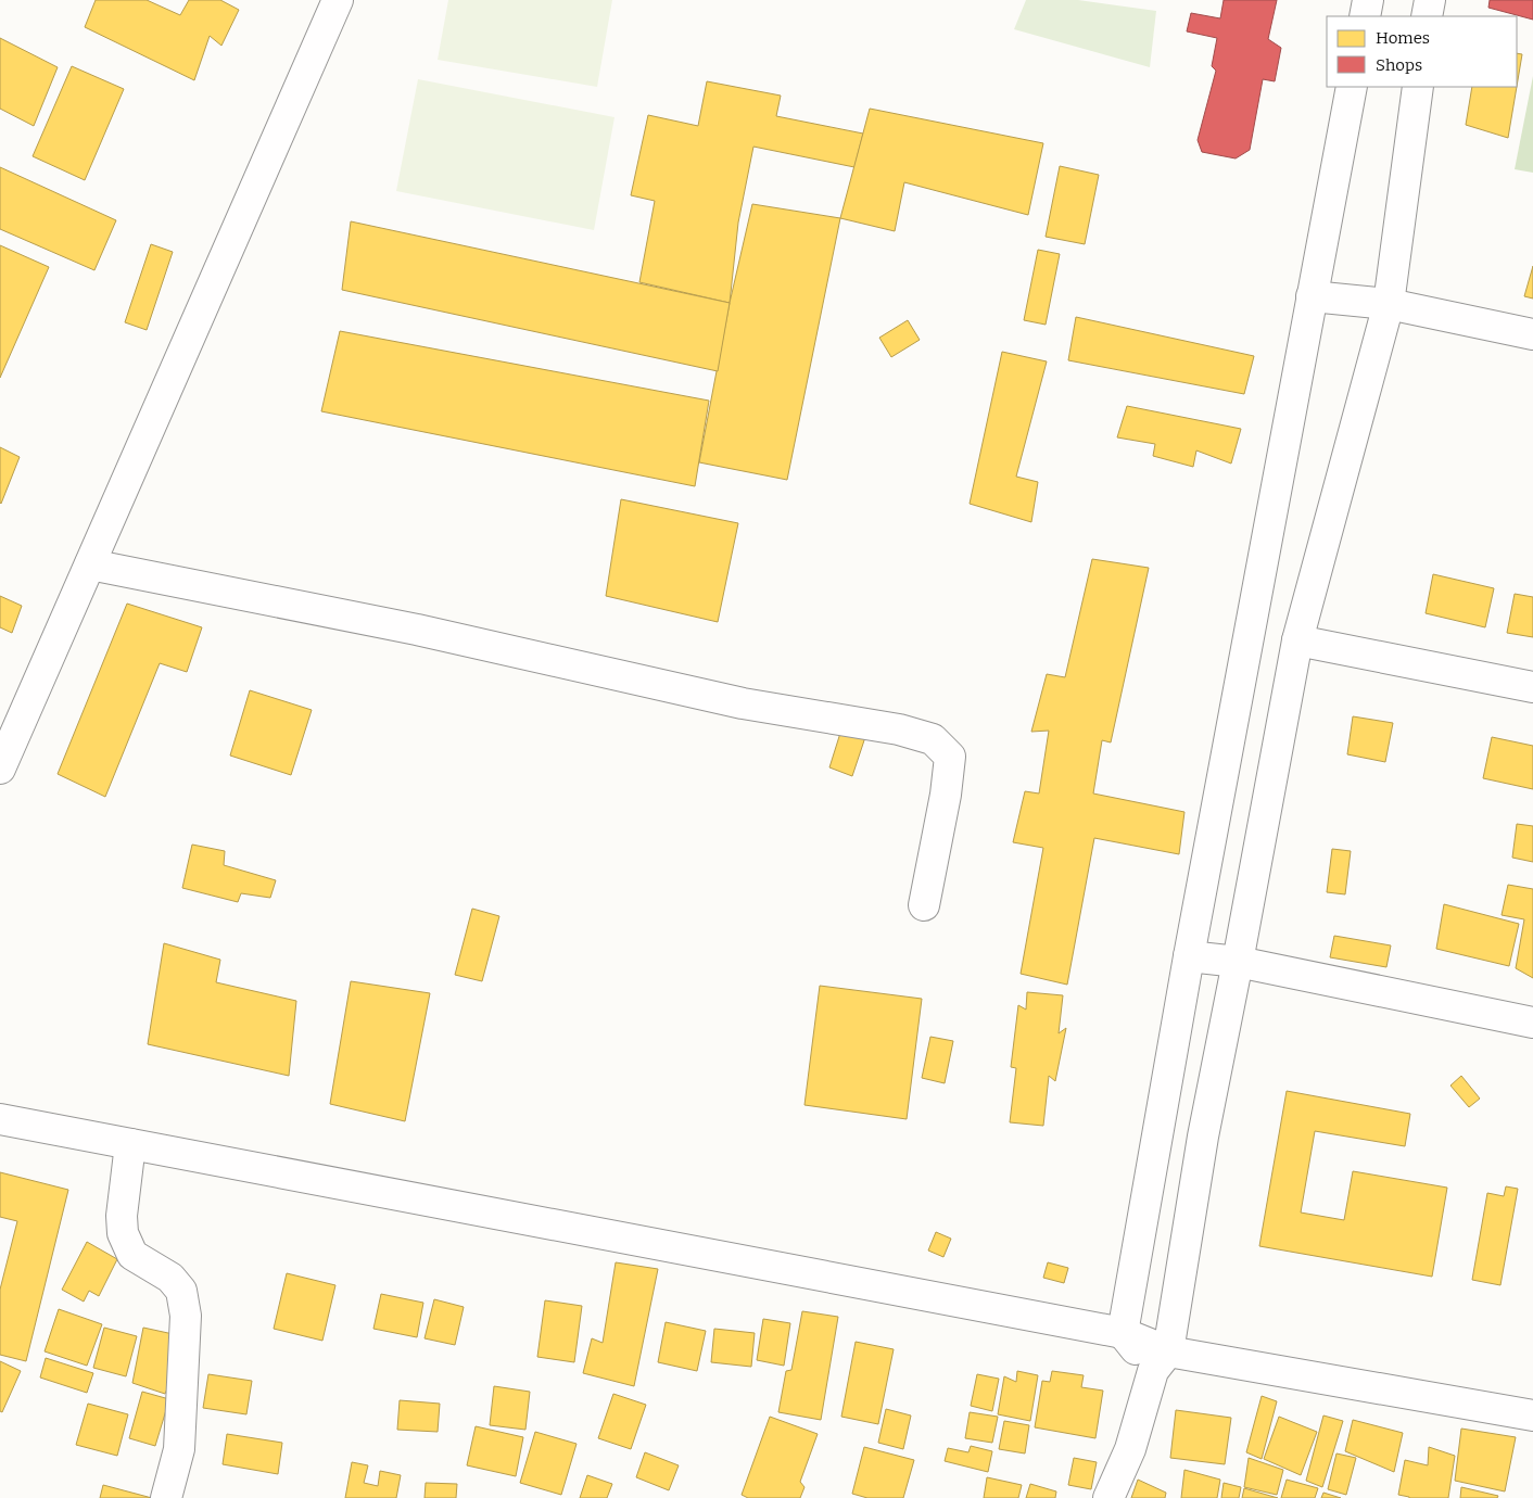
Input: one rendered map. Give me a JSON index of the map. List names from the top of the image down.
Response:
{
  "legend": ["Homes", "Shops"]
}
